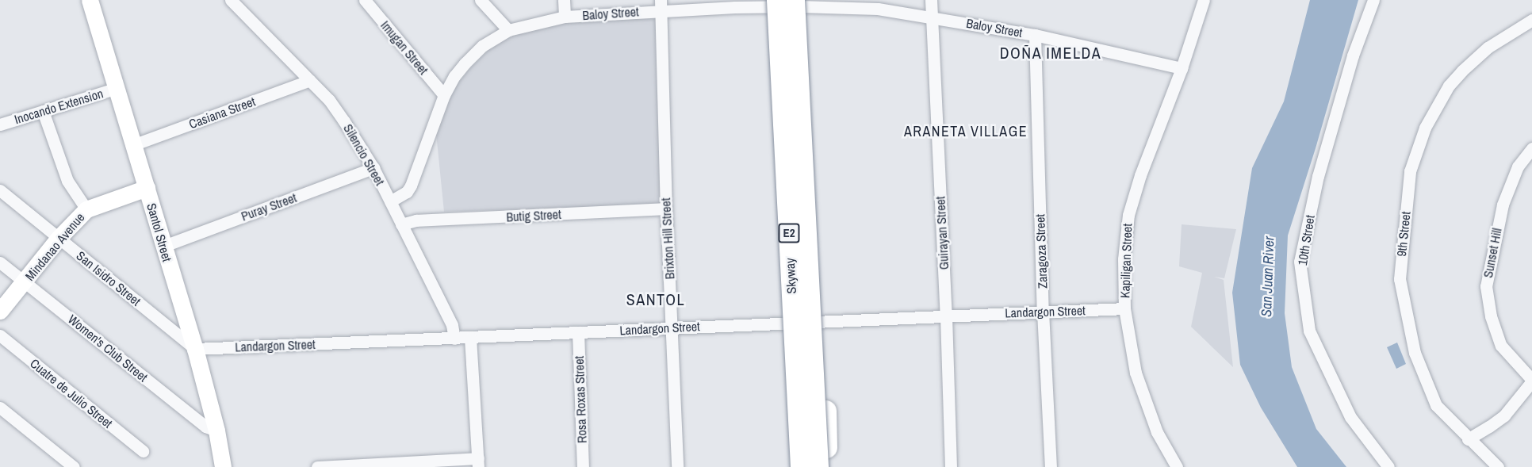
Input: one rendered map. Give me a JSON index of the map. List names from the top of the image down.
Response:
{
  "streets": {
    "highway": ["E2", "Skyway"],
    "street": [
      "Baloy Street",
      "Imugan Street",
      "Inocando Extension",
      "Casiana Street",
      "Silencio Street",
      "Puray Street",
      "Butig Street",
      "Santol Street",
      "Guirayan Street",
      "9th Street",
      "Brixton Hill Street",
      "10th Street",
      "Mindanao Avenue",
      "Zaragoza Street",
      "Sunset Hill",
      "Kapiligan Street",
      "San Isidro Street",
      "Landargon Street",
      "Women's Club Street",
      "Cuatre de Julio Street",
      "Rosa Roxas Street"
    ]
  },
  "crossings": [
    ["Baloy Street", "Imugan Street"],
    ["Baloy Street", "Silencio Street"],
    ["Baloy Street", "Guirayan Street"],
    ["Baloy Street", "Brixton Hill Street"],
    ["Baloy Street", "Zaragoza Street"],
    ["Baloy Street", "Kapiligan Street"],
    ["Inocando Extension", "Santol Street"],
    ["Casiana Street", "Silencio Street"],
    ["Casiana Street", "Santol Street"],
    ["Silencio Street", "Puray Street"],
    ["Silencio Street", "Butig Street"],
    ["Silencio Street", "Landargon Street"],
    ["Puray Street", "Santol Street"],
    ["Butig Street", "Brixton Hill Street"],
    ["Santol Street", "Mindanao Avenue"],
    ["Santol Street", "San Isidro Street"],
    ["Santol Street", "Landargon Street"],
    ["Santol Street", "Women's Club Street"],
    ["Guirayan Street", "Landargon Street"],
    ["Brixton Hill Street", "Landargon Street"],
    ["Mindanao Avenue", "San Isidro Street"],
    ["Mindanao Avenue", "Women's Club Street"],
    ["Zaragoza Street", "Landargon Street"],
    ["Kapiligan Street", "Landargon Street"],
    ["San Isidro Street", "Landargon Street"],
    ["Landargon Street", "Rosa Roxas Street"]
  ],
  "districts": ["DOÑA IMELDA", "ARANETA VILLAGE", "SANTOL"],
  "water": ["San Juan River"]
}
